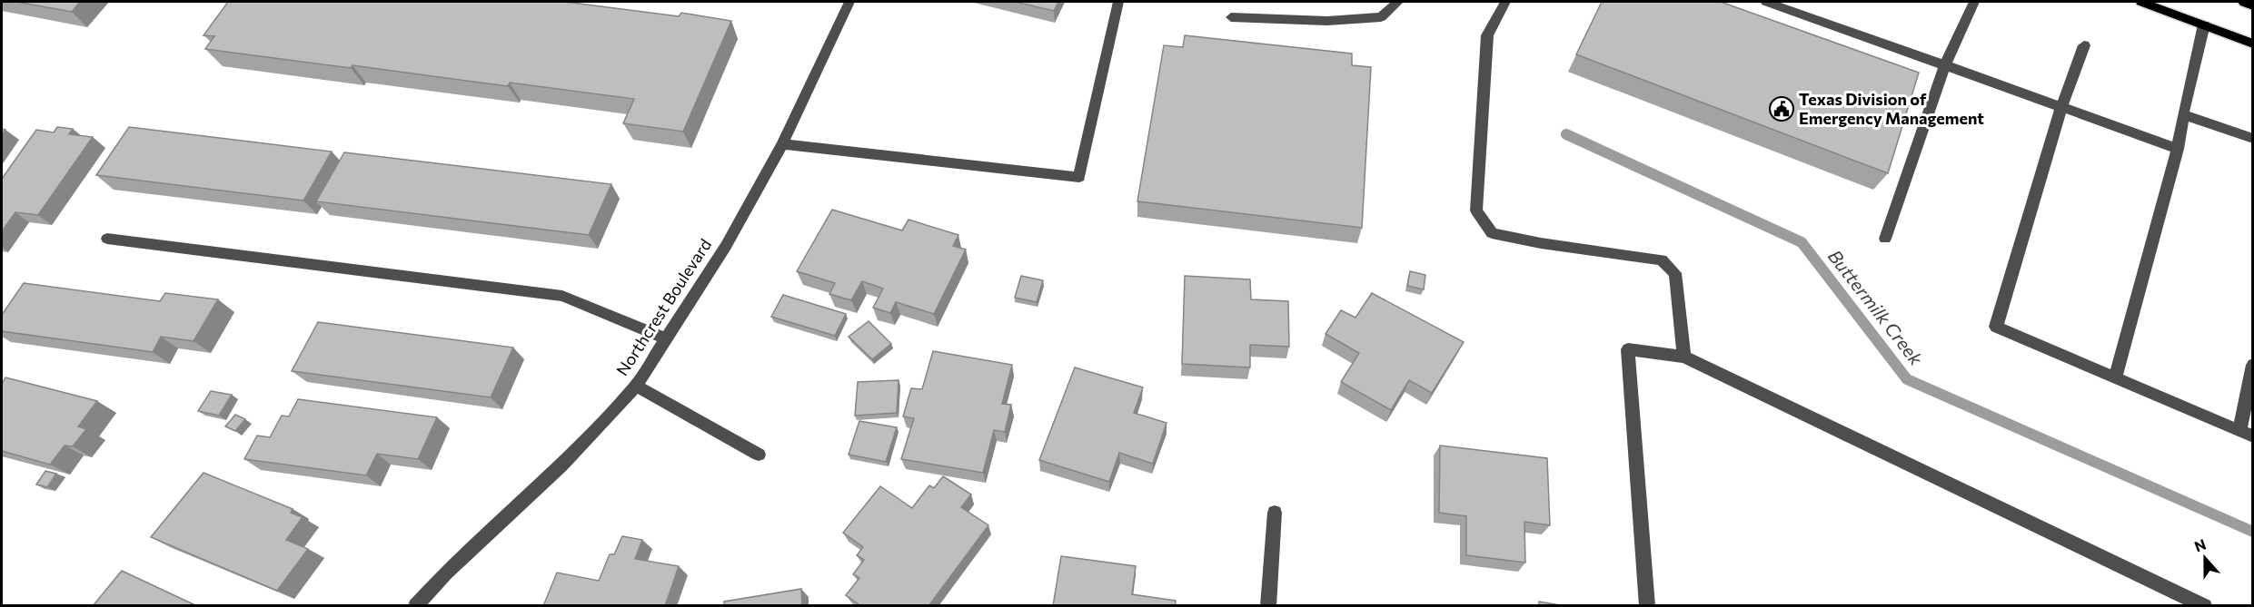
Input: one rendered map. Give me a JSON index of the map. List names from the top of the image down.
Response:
{
  "streets": {
    "street": ["Northcrest Boulevard"]
  },
  "water": ["Buttermilk Creek"],
  "places": {
    "public building": ["Texas Division of Emergency Management"]
  },
  "north": "top"
}
